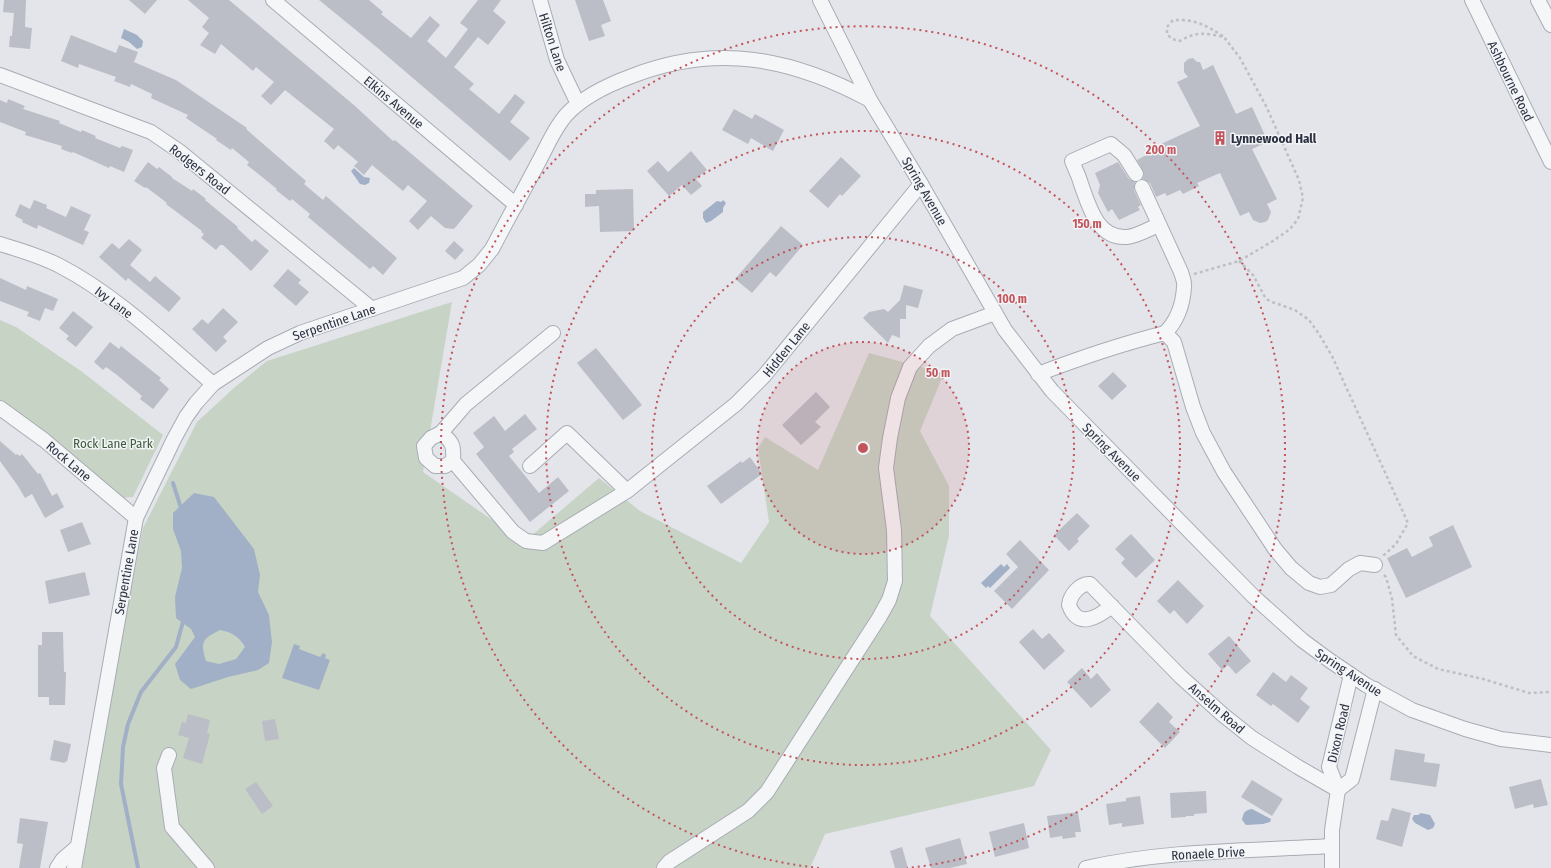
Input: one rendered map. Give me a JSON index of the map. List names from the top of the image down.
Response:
{
  "streets": {
    "street": [
      "Hilton Lane",
      "Ashbourne Road",
      "Elkins Avenue",
      "Rodgers Road",
      "Spring Avenue",
      "Ivy Lane",
      "Serpentine Lane",
      "Hidden Lane",
      "Rock Lane",
      "Anselm Road",
      "Dixon Road",
      "Ronaele Drive"
    ]
  },
  "crossings": [
    ["Hilton Lane", "Serpentine Lane"],
    ["Elkins Avenue", "Serpentine Lane"],
    ["Rodgers Road", "Serpentine Lane"],
    ["Spring Avenue", "Serpentine Lane"],
    ["Spring Avenue", "Hidden Lane"],
    ["Spring Avenue", "Dixon Road"],
    ["Ivy Lane", "Serpentine Lane"],
    ["Serpentine Lane", "Rock Lane"],
    ["Anselm Road", "Dixon Road"],
    ["Dixon Road", "Ronaele Drive"]
  ],
  "parks": ["Rock Lane Park"],
  "places": {
    "building": ["Lynnewood Hall"]
  },
  "rings": [
    "200 m",
    "150 m",
    "100 m",
    "50 m"
  ]
}
